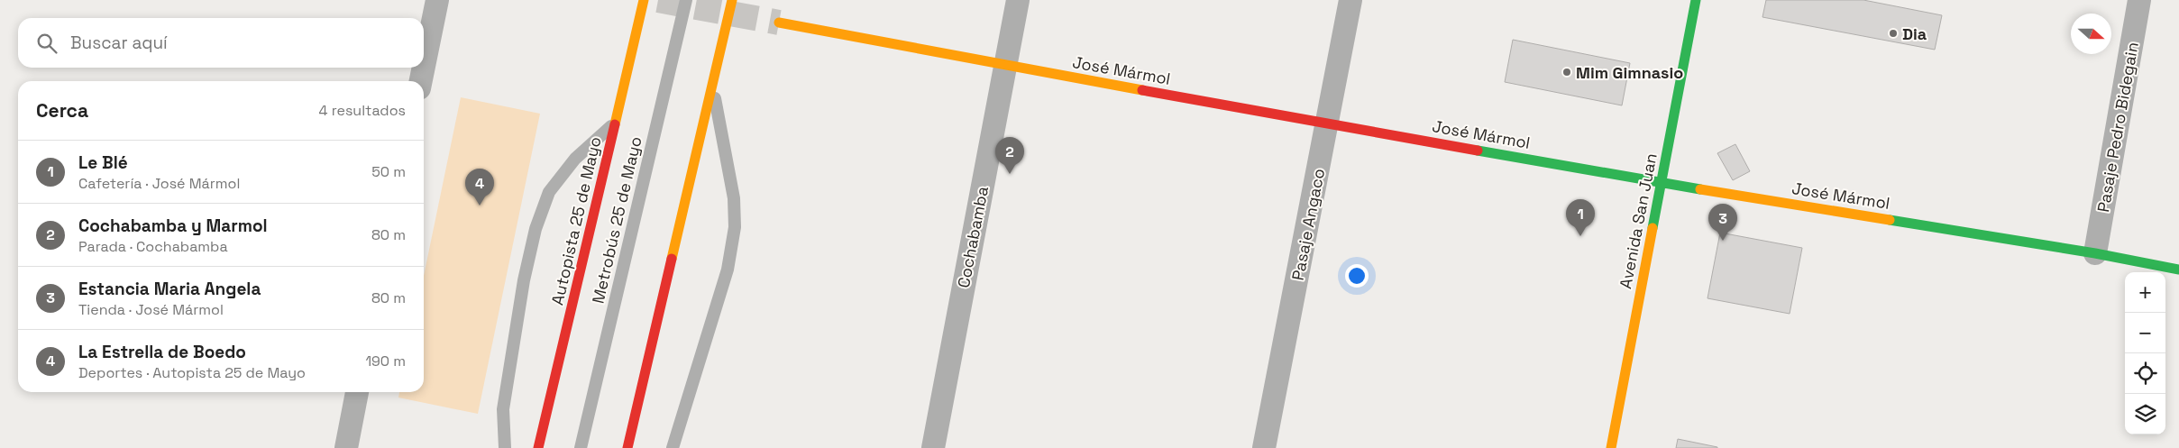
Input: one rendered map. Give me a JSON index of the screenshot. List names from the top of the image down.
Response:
{
  "streets": {
    "main road": ["José Mármol", "Autopista 25 de Mayo", "Avenida San Juan"],
    "street": ["Pasaje Pedro Bidegain", "Pasaje Angaco", "Cochabamba"],
    "lane": ["Metrobús 25 de Mayo"]
  },
  "crossings": [
    ["José Mármol", "Pasaje Pedro Bidegain"],
    ["José Mármol", "Avenida San Juan"],
    ["José Mármol", "Pasaje Angaco"],
    ["José Mármol", "Cochabamba"]
  ],
  "places": ["Dia", "Mim Gimnasio"],
  "north": "right",
  "page": {
    "search": "Buscar aquí",
    "heading": ["Cerca", "4 resultados"],
    "pins": [
      "2",
      "4",
      "1",
      "3"
    ],
    "list": [
      {
        "mark": "1",
        "name": "Le Blé",
        "note": "Cafetería · José Mármol",
        "value": "50 m"
      },
      {
        "mark": "2",
        "name": "Cochabamba y Marmol",
        "note": "Parada · Cochabamba",
        "value": "80 m"
      },
      {
        "mark": "3",
        "name": "Estancia Maria Angela",
        "note": "Tienda · José Mármol",
        "value": "80 m"
      },
      {
        "mark": "4",
        "name": "La Estrella de Boedo",
        "note": "Deportes · Autopista 25 de Mayo",
        "value": "190 m"
      }
    ],
    "map_buttons": ["+", "−"]
  }
}
